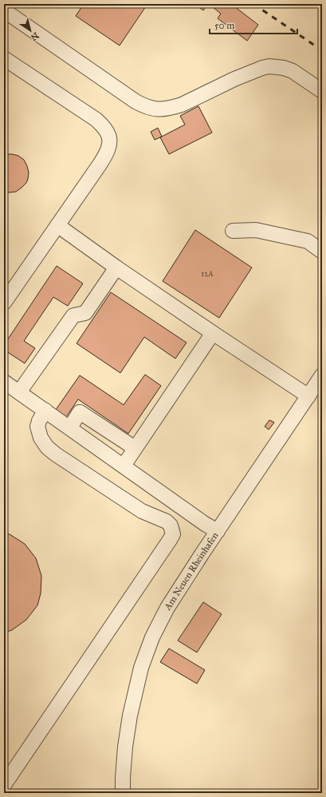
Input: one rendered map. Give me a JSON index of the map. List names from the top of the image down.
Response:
{
  "streets": {
    "street": ["Am Neuen Rheinhafen"]
  },
  "house_numbers": ["12A"],
  "scale_bar": "50 m",
  "north": "bottom right"
}
